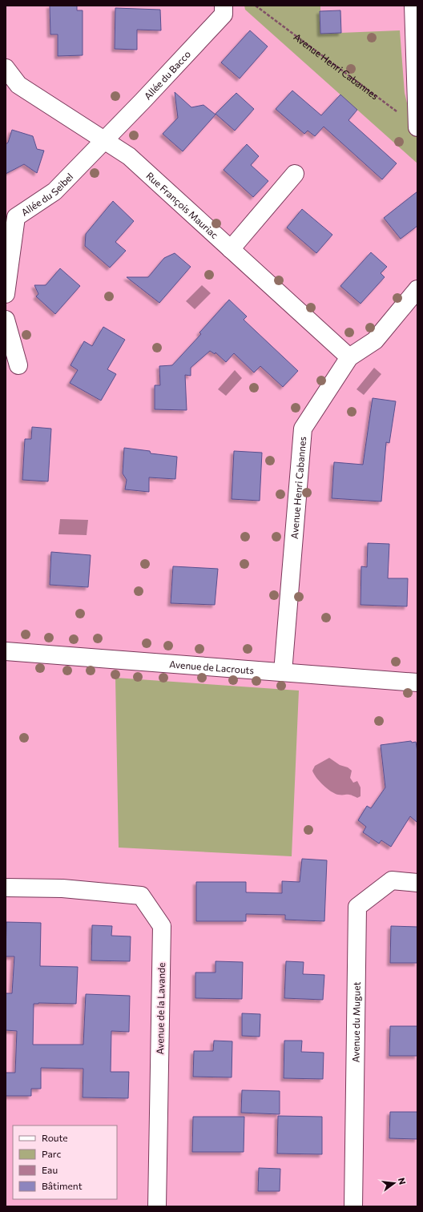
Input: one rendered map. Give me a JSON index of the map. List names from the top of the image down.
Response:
{
  "streets": {
    "street": [
      "Avenue Henri Cabannes",
      "Allée du Bacco",
      "Allée du Seibel",
      "Rue François Mauriac",
      "Avenue de Lacrouts",
      "Avenue de la Lavande",
      "Avenue du Muguet"
    ]
  },
  "crossings": [
    ["Avenue Henri Cabannes", "Rue François Mauriac"],
    ["Avenue Henri Cabannes", "Avenue de Lacrouts"],
    ["Allée du Bacco", "Allée du Seibel"],
    ["Allée du Bacco", "Rue François Mauriac"],
    ["Allée du Seibel", "Rue François Mauriac"]
  ],
  "legend": [
    "Route",
    "Parc",
    "Eau",
    "Bâtiment"
  ],
  "north": "right"
}
